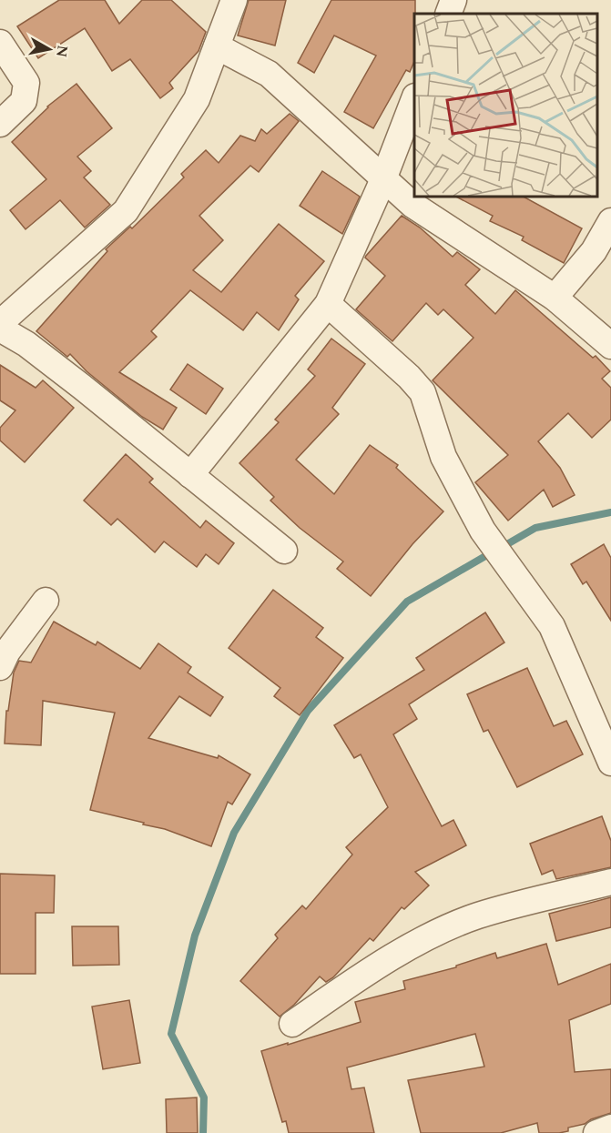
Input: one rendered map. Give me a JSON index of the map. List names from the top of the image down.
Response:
{
  "north": "right"
}
